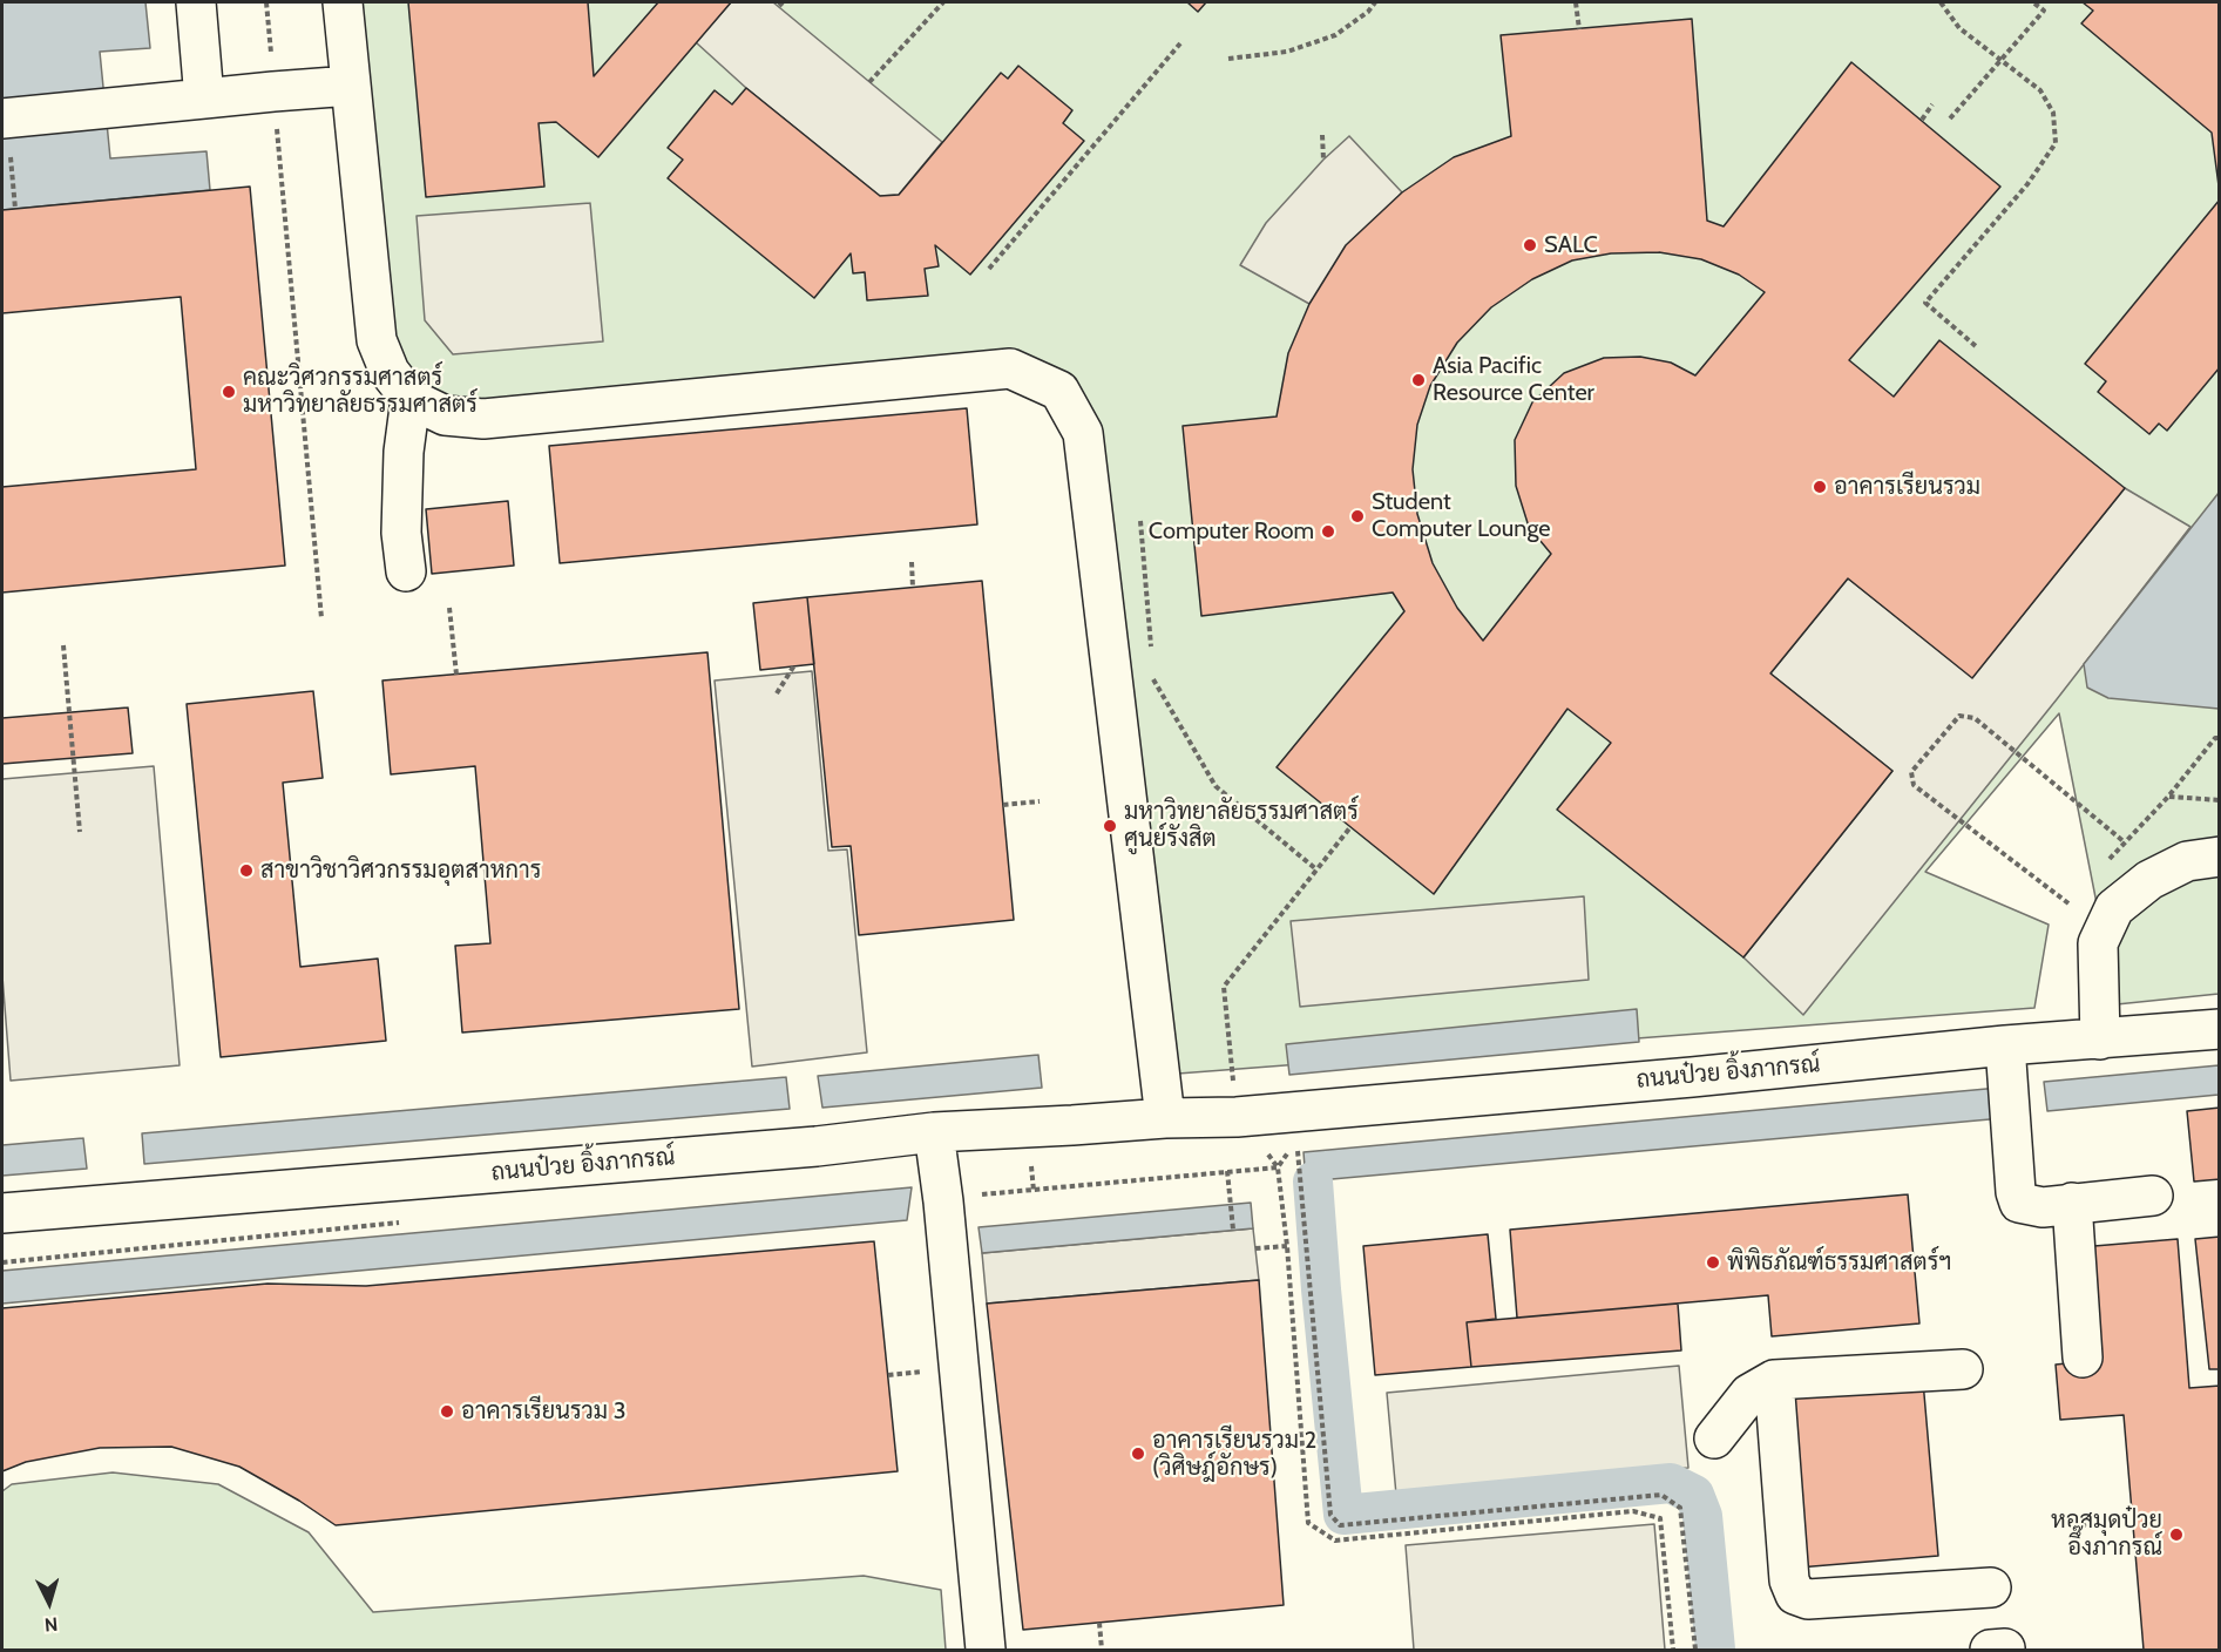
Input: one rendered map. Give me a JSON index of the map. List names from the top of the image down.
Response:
{
  "streets": {
    "street": ["ถนนป๋วย อิ้งภากรณ์"]
  },
  "places": [
    "SALC",
    "Asia Pacific Resource Center",
    "คณะวิศวกรรมศาสตร์ มหาวิทยาลัยธรรมศาสตร์",
    "อาคารเรียนรวม",
    "Student Computer Lounge",
    "Computer Room",
    "มหาวิทยาลัยธรรมศาสตร์ ศูนย์รังสิต",
    "สาขาวิชาวิศวกรรมอุตสาหการ",
    "พิพิธภัณฑ์ธรรมศาสตร์ฯ",
    "อาคารเรียนรวม 3",
    "อาคารเรียนรวม 2 (วิศิษฎ์อักษร)",
    "หอสมุดป๋วย อึ๊งภากรณ์"
  ],
  "north": "bottom"
}
